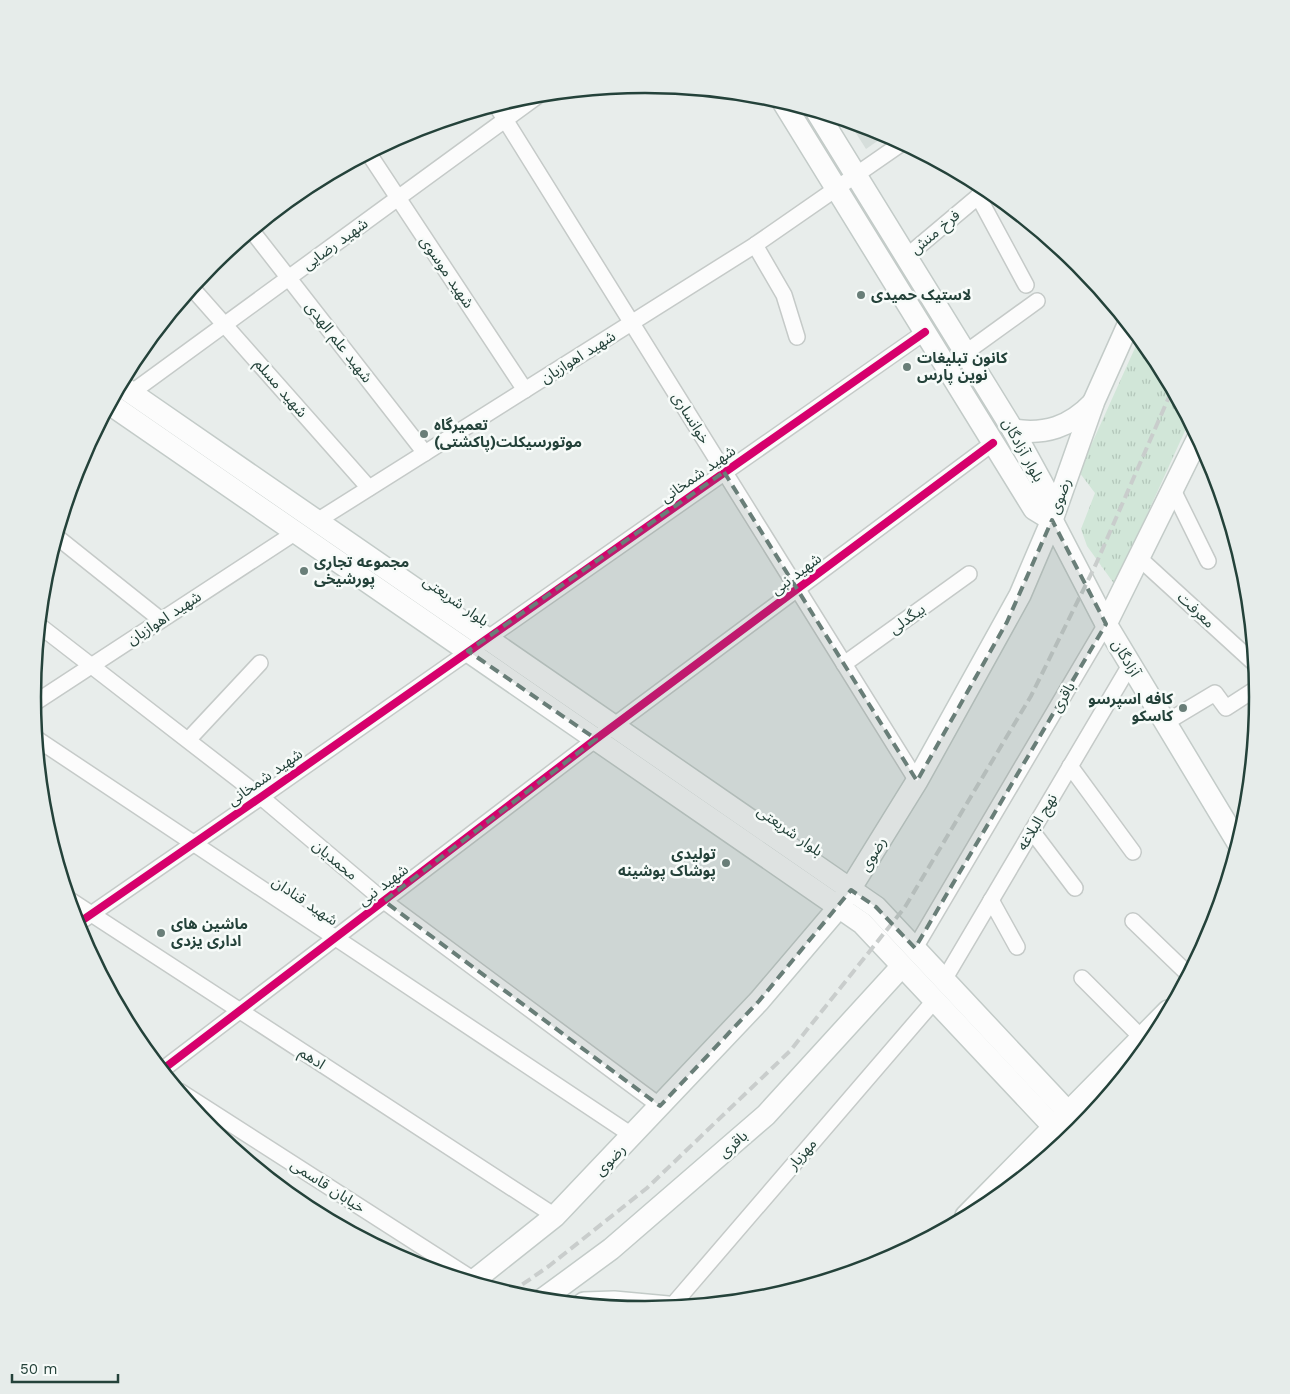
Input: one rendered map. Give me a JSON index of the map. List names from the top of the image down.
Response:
{
  "streets": {
    "main road": [
      "بلوار آزادگان",
      "رضوی",
      "بلوار شریعتی",
      "آزادگان",
      "باقری"
    ],
    "street": [
      "فرخ منش",
      "شهید رضایی",
      "شهید موسوی",
      "شهید علم الهدی",
      "شهید اهوازیان",
      "شهید مسلم",
      "خوانساری",
      "شهید شمخانی",
      "شهید نبی",
      "معرفت",
      "بیگدلی",
      "نهج البلاغه",
      "محمدیان",
      "شهید قنادان",
      "ادهم",
      "مهزیار",
      "خیابان قاسمی"
    ]
  },
  "crossings": [
    ["فرخ منش", "بلوار آزادگان"],
    ["شهید رضایی", "شهید موسوی"],
    ["شهید رضایی", "شهید علم الهدی"],
    ["شهید رضایی", "شهید مسلم"],
    ["شهید رضایی", "خوانساری"],
    ["شهید رضایی", "بلوار شریعتی"],
    ["شهید موسوی", "شهید اهوازیان"],
    ["شهید علم الهدی", "شهید اهوازیان"],
    ["شهید اهوازیان", "شهید مسلم"],
    ["شهید اهوازیان", "خوانساری"],
    ["شهید اهوازیان", "بلوار آزادگان"],
    ["شهید اهوازیان", "بلوار شریعتی"],
    ["شهید اهوازیان", "محمدیان"],
    ["خوانساری", "شهید شمخانی"],
    ["خوانساری", "رضوی"],
    ["خوانساری", "شهید نبی"],
    ["خوانساری", "بیگدلی"],
    ["بلوار آزادگان", "شهید شمخانی"],
    ["بلوار آزادگان", "رضوی"],
    ["بلوار آزادگان", "شهید نبی"],
    ["بلوار آزادگان", "آزادگان"],
    ["شهید شمخانی", "بلوار شریعتی"],
    ["شهید شمخانی", "محمدیان"],
    ["شهید شمخانی", "شهید قنادان"],
    ["شهید شمخانی", "ادهم"],
    ["رضوی", "بلوار شریعتی"],
    ["رضوی", "آزادگان"],
    ["رضوی", "محمدیان"],
    ["رضوی", "شهید قنادان"],
    ["رضوی", "ادهم"],
    ["شهید نبی", "بلوار شریعتی"],
    ["شهید نبی", "محمدیان"],
    ["شهید نبی", "شهید قنادان"],
    ["شهید نبی", "ادهم"],
    ["بلوار شریعتی", "باقری"],
    ["بلوار شریعتی", "نهج البلاغه"],
    ["بلوار شریعتی", "مهزیار"],
    ["معرفت", "باقری"],
    ["آزادگان", "باقری"],
    ["آزادگان", "نهج البلاغه"]
  ],
  "places": [
    "لاستیک حمیدی",
    "کانون تبلیغات نوین پارس",
    "تعمیرگاه موتورسیکلت(پاکشتی)",
    "مجموعه تجاری پورشیخی",
    "کافه اسپرسو کاسکو",
    "تولیدی پوشاک پوشینه",
    "ماشین های اداری یزدی"
  ],
  "scale_bar": "50 m"
}
